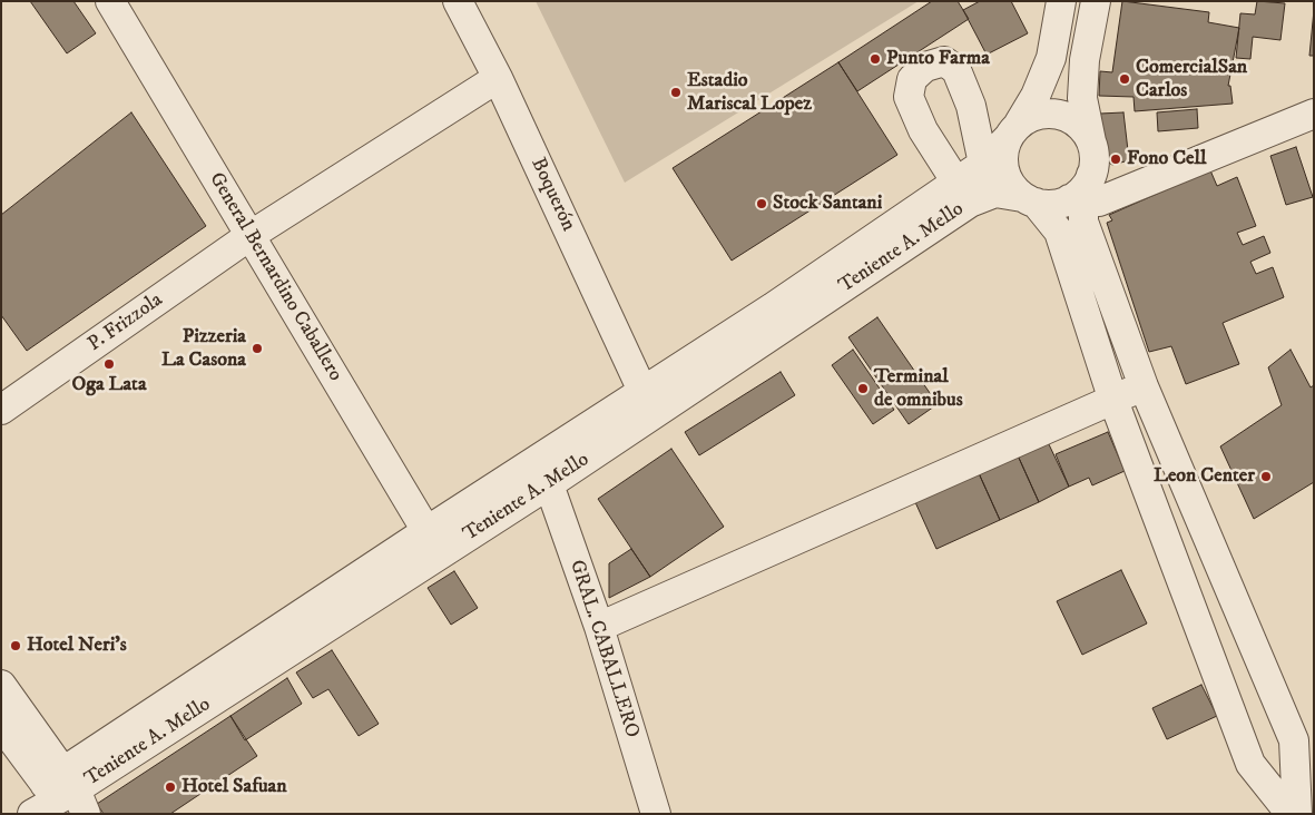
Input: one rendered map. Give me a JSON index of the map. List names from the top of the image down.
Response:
{
  "streets": {
    "street": [
      "Boquerón",
      "Teniente A. Mello",
      "General Bernardino Caballero",
      "P. Frizzola",
      "GRAL. CABALLERO"
    ]
  },
  "crossings": [
    ["Boquerón", "Teniente A. Mello"],
    ["Boquerón", "P. Frizzola"],
    ["Teniente A. Mello", "General Bernardino Caballero"],
    ["Teniente A. Mello", "GRAL. CABALLERO"],
    ["General Bernardino Caballero", "P. Frizzola"]
  ],
  "places": [
    "Punto Farma",
    "ComercialSan Carlos",
    "Estadio Mariscal Lopez",
    "Fono Cell",
    "Stock Santani",
    "Pizzeria La Casona",
    "Oga Lata",
    "Terminal de omnibus",
    "Leon Center",
    "Hotel Neri's",
    "Hotel Safuan"
  ]
}
